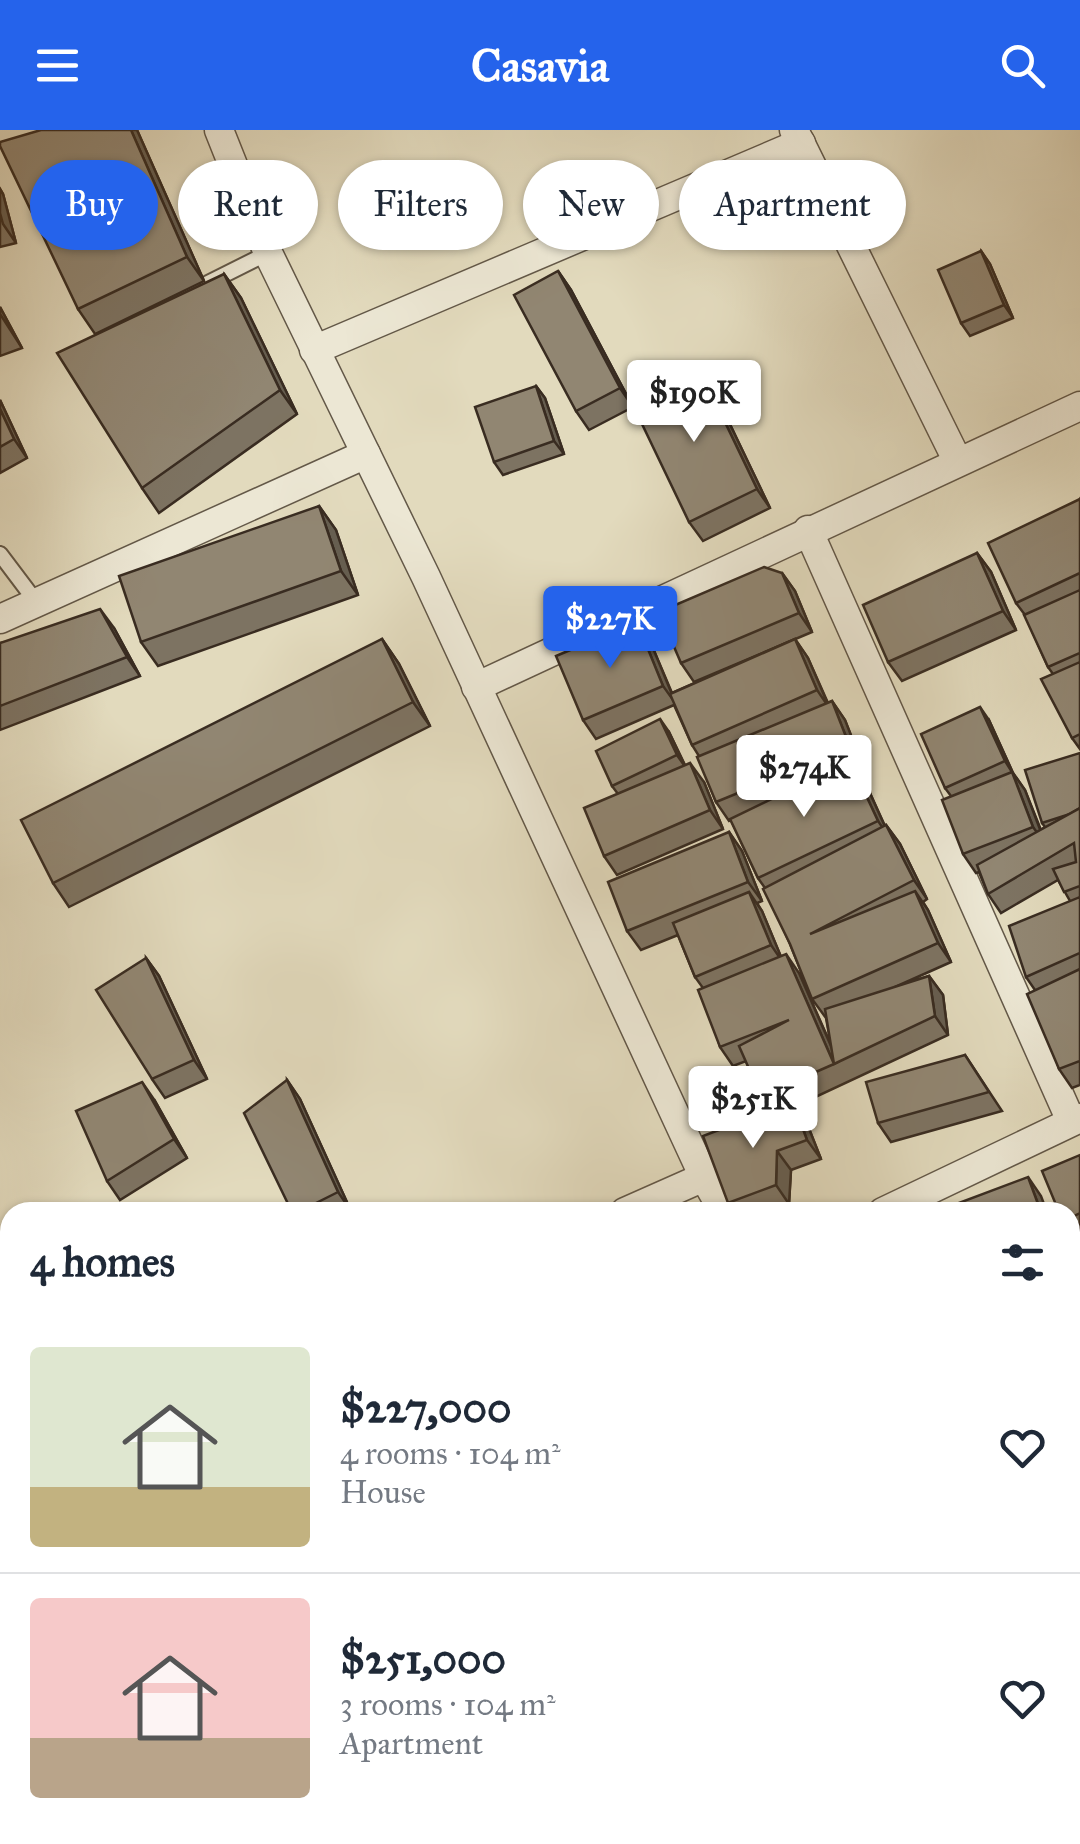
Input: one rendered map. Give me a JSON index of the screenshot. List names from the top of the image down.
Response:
{
  "page": {
    "header": "Casavia",
    "chip": [
      "Buy",
      "Rent",
      "Filters",
      "New",
      "Apartment"
    ],
    "price": [
      "$190K",
      "$227K",
      "$274K",
      "$251K"
    ],
    "heading": "4 homes",
    "list": [
      {
        "name": "$227,000",
        "note": "4 rooms · 104 m² · House"
      },
      {
        "name": "$251,000",
        "note": "3 rooms · 104 m² · Apartment"
      }
    ]
  }
}
